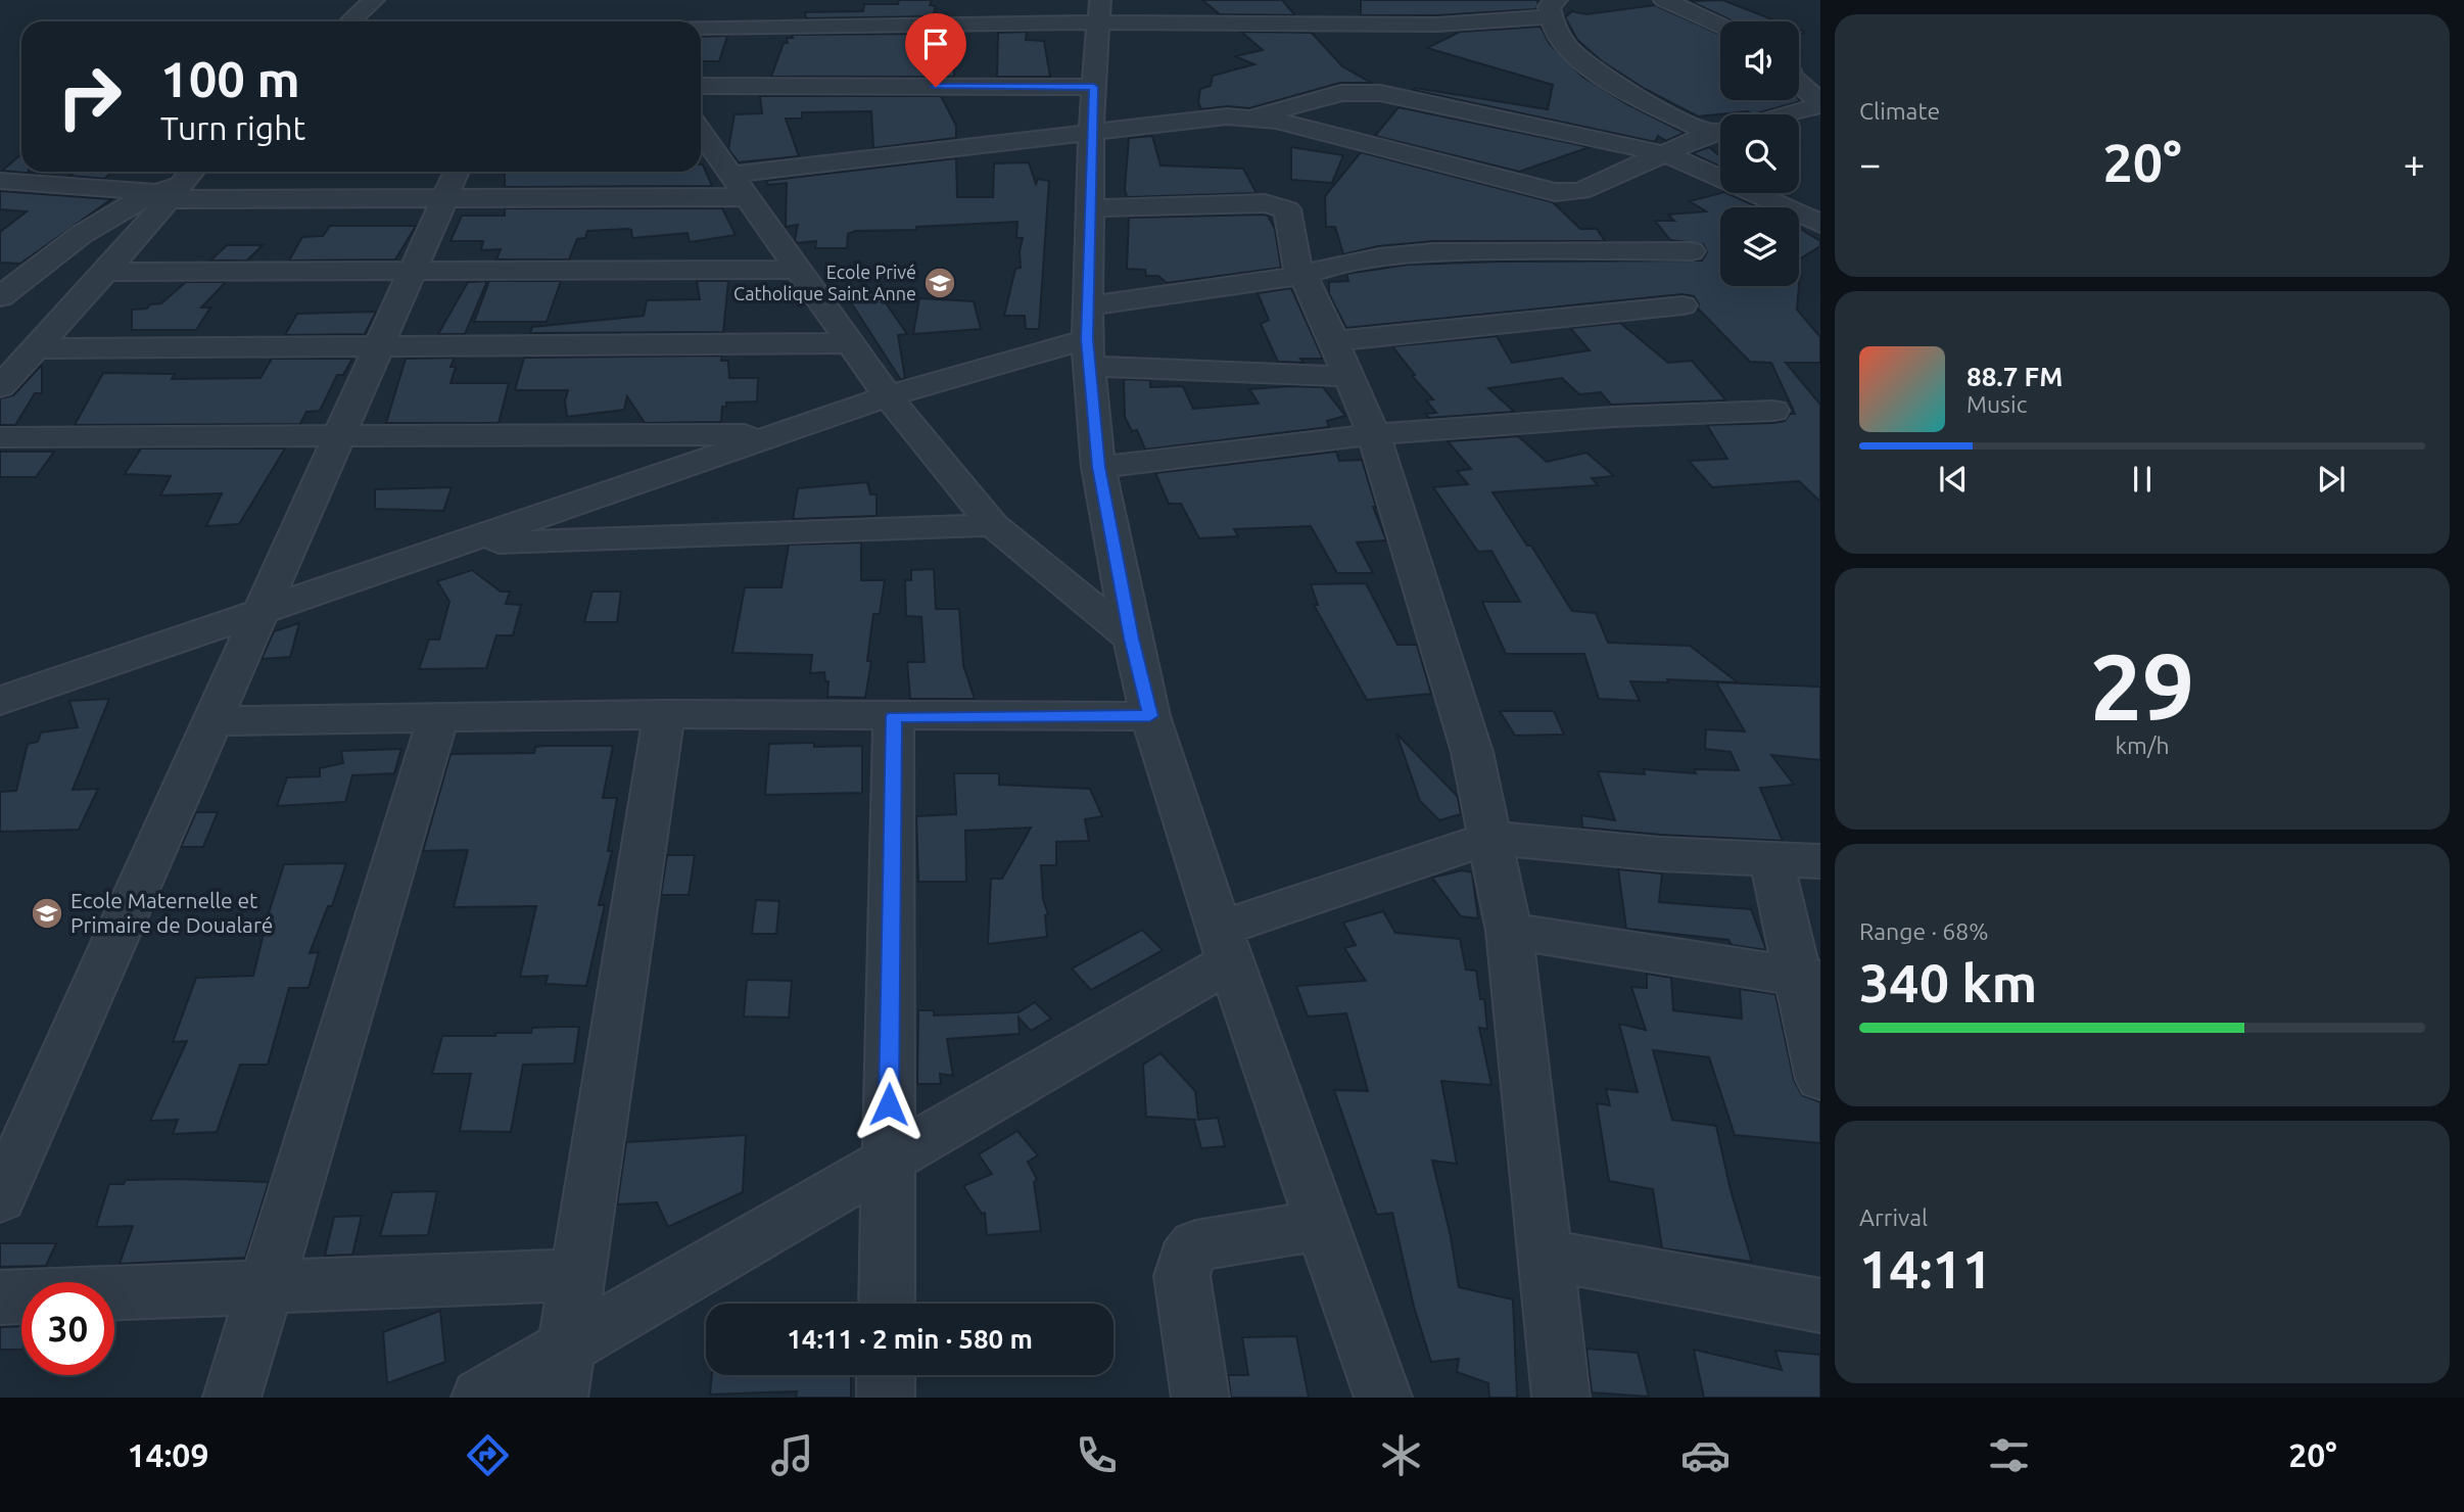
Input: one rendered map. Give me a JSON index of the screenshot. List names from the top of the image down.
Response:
{
  "places": {
    "school or university": ["Ecole Privé Catholique Saint Anne", "Ecole Maternelle et Primaire de Doualaré"]
  },
  "page": {
    "tile": [
      "Climate",
      ["29", "km/h"],
      ["Range · 68%", "340 km"],
      ["Arrival", "14:11"]
    ],
    "turn": ["100 m", "Turn right"],
    "heat": ["−", "20°", "+"],
    "song": ["88.7 FM", "Music"],
    "limit": "30",
    "trip": "14:11 · 2 min · 580 m",
    "tabs": ["14:09", "20°"]
  }
}
